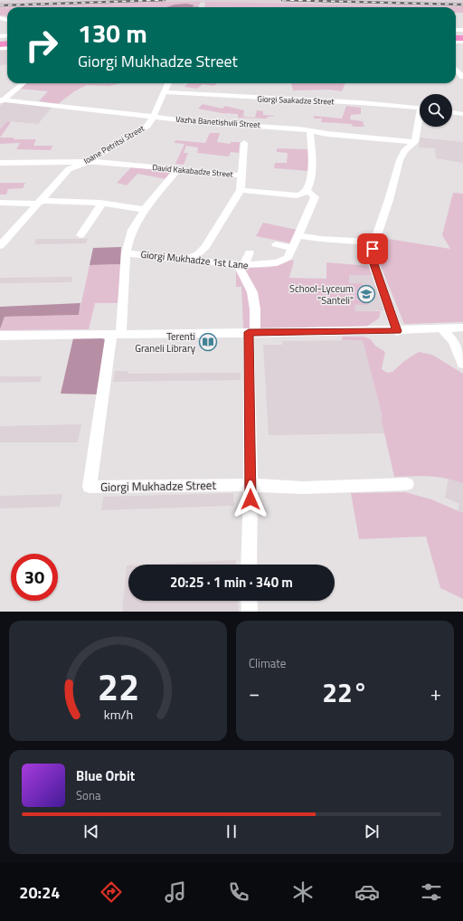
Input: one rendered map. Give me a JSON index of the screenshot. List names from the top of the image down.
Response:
{
  "streets": {
    "street": [
      "Giorgi Saakadze Street",
      "Vazha Banetishvili Street",
      "Ioane Petritsi Street",
      "David Kakabadze Street",
      "Giorgi Mukhadze 1st Lane",
      "Giorgi Mukhadze Street"
    ]
  },
  "crossings": [
    ["Giorgi Saakadze Street", "Ioane Petritsi Street"],
    ["Vazha Banetishvili Street", "Ioane Petritsi Street"],
    ["Ioane Petritsi Street", "David Kakabadze Street"],
    ["David Kakabadze Street", "Giorgi Mukhadze 1st Lane"]
  ],
  "places": {
    "school or university": ["School-Lyceum \"Santeli\""],
    "library": ["Terenti Graneli Library"]
  },
  "page": {
    "turn": ["130 m", "Giorgi Mukhadze Street"],
    "limit": "30",
    "trip": "20:25 · 1 min · 340 m",
    "tile": "Climate",
    "heat": ["−", "22°", "+"],
    "song": ["Blue Orbit", "Sona"],
    "tabs": "20:24",
    "gauge": ["22", "km/h"]
  }
}
